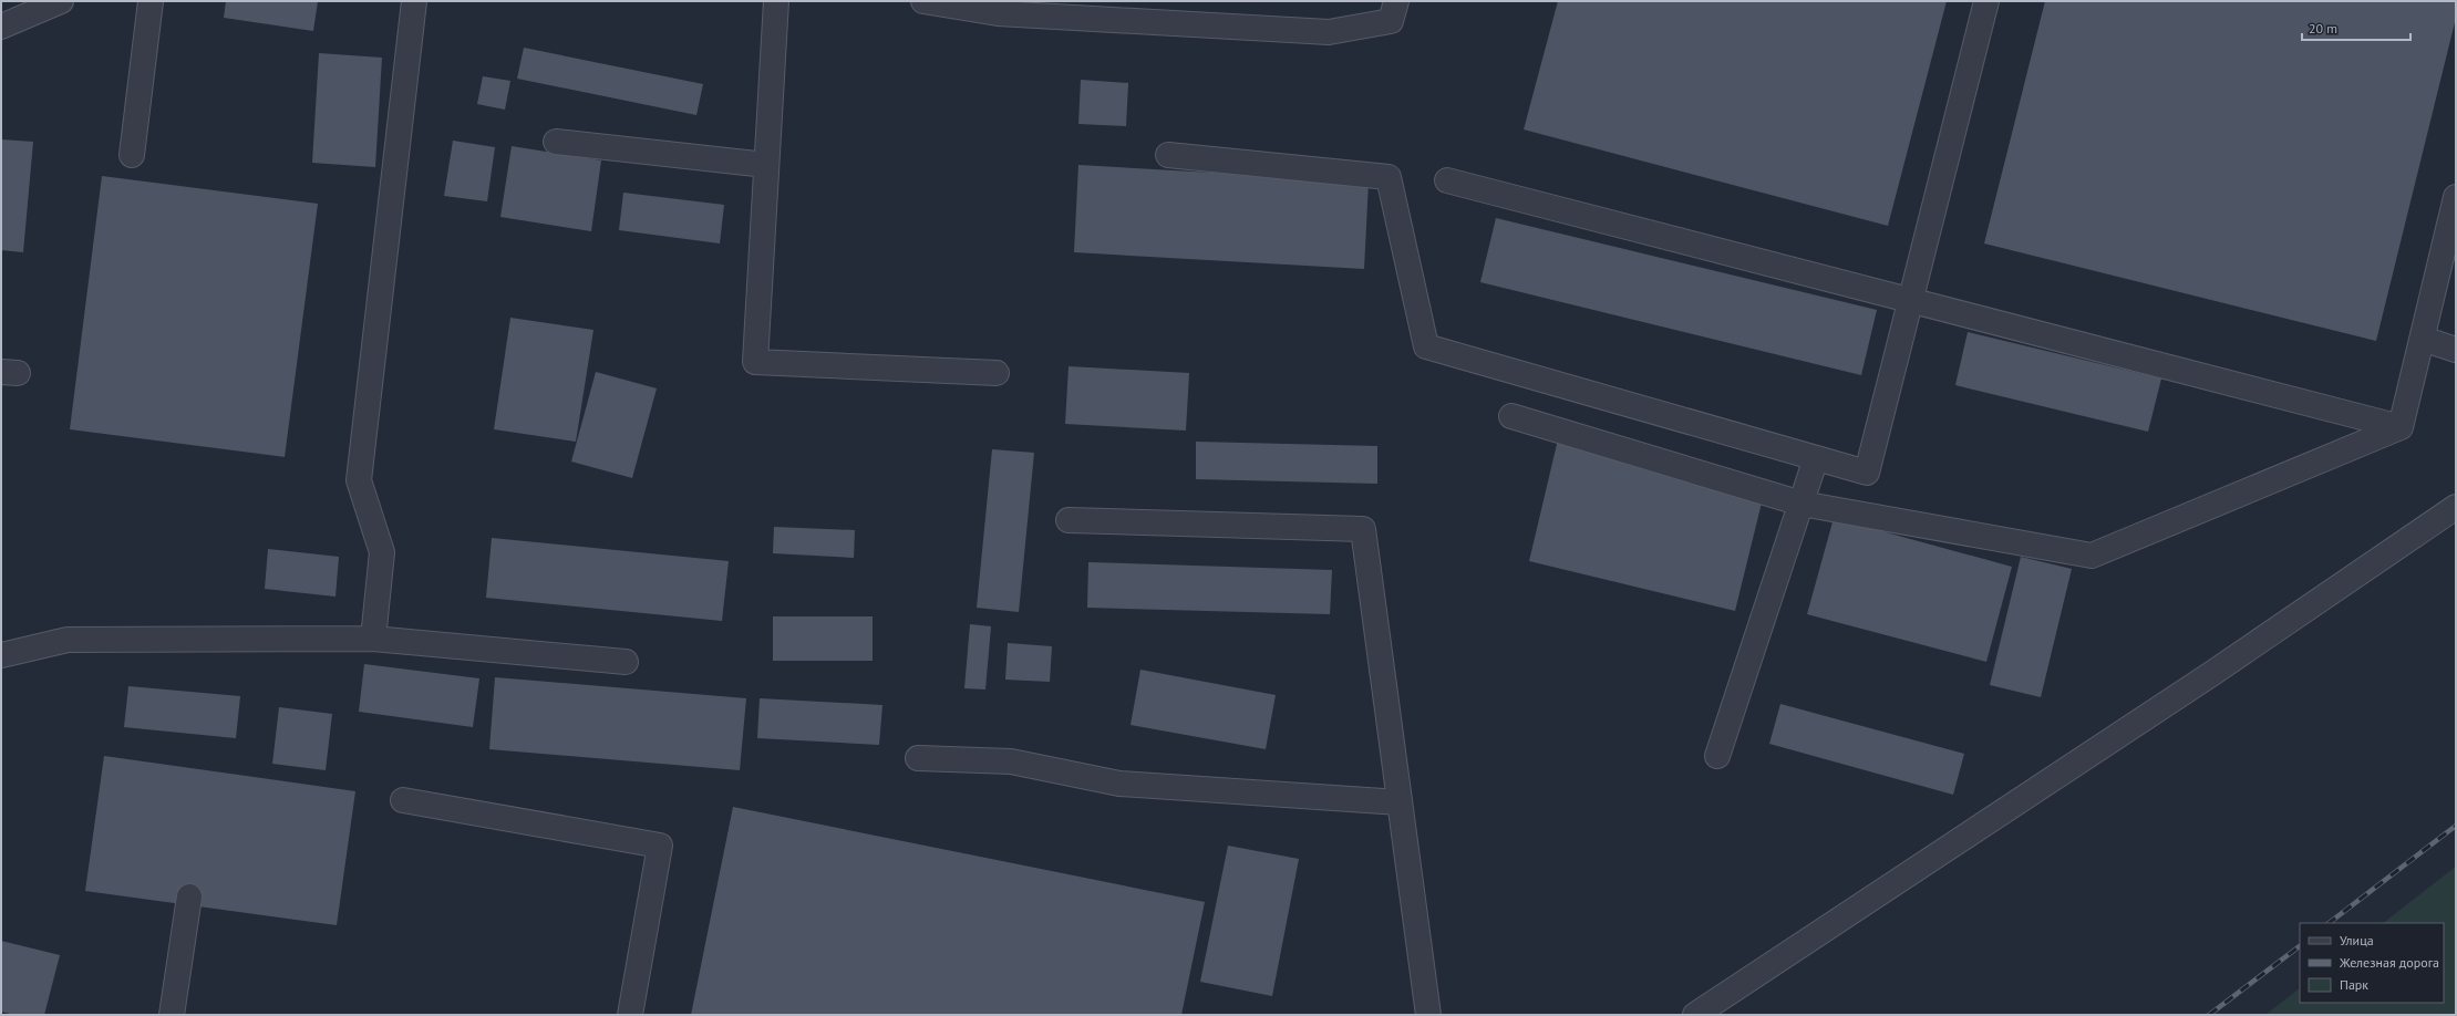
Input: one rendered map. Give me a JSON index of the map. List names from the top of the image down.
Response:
{
  "legend": ["Улица", "Железная дорога", "Парк"],
  "scale_bar": "20 m"
}
